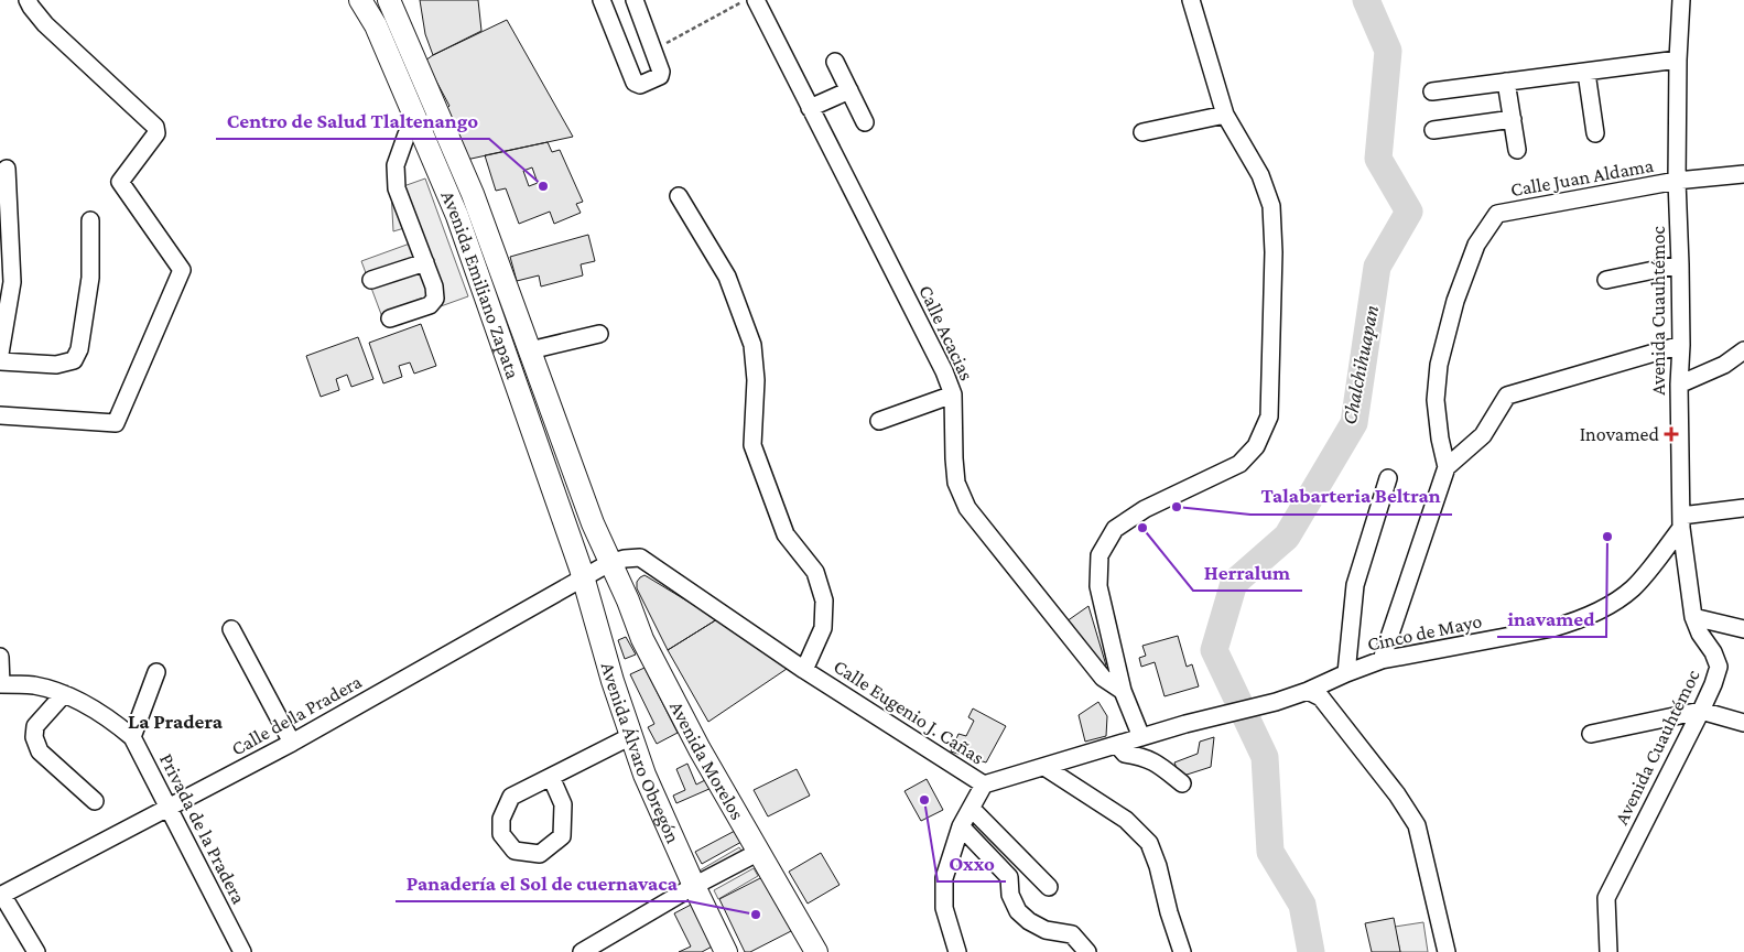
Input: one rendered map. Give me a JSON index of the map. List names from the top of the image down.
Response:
{
  "streets": {
    "main road": ["Avenida Emiliano Zapata", "Avenida Álvaro Obregón", "Avenida Morelos"],
    "street": [
      "Calle Juan Aldama",
      "Avenida Cuauhtémoc",
      "Calle Acacias",
      "Cinco de Mayo",
      "Calle Eugenio J. Cañas",
      "Calle de la Pradera",
      "Privada de la Pradera"
    ]
  },
  "crossings": [
    ["Calle Juan Aldama", "Avenida Cuauhtémoc"],
    ["Avenida Emiliano Zapata", "Calle Eugenio J. Cañas"],
    ["Avenida Emiliano Zapata", "Calle de la Pradera"],
    ["Avenida Emiliano Zapata", "Avenida Álvaro Obregón"],
    ["Avenida Emiliano Zapata", "Avenida Morelos"],
    ["Avenida Cuauhtémoc", "Cinco de Mayo"],
    ["Cinco de Mayo", "Calle Eugenio J. Cañas"],
    ["Calle Eugenio J. Cañas", "Calle de la Pradera"],
    ["Calle Eugenio J. Cañas", "Avenida Morelos"],
    ["Calle de la Pradera", "Avenida Álvaro Obregón"],
    ["Calle de la Pradera", "Avenida Morelos"],
    ["Calle de la Pradera", "Privada de la Pradera"]
  ],
  "districts": ["La Pradera"],
  "water": ["Chalchihuapan"],
  "places": {
    "other": [
      "Centro de Salud Tlaltenango",
      "Talabarteria Beltran",
      "Herralum",
      "inavamed",
      "Oxxo",
      "Panadería el Sol de cuernavaca"
    ],
    "health": ["Inovamed"]
  }
}
